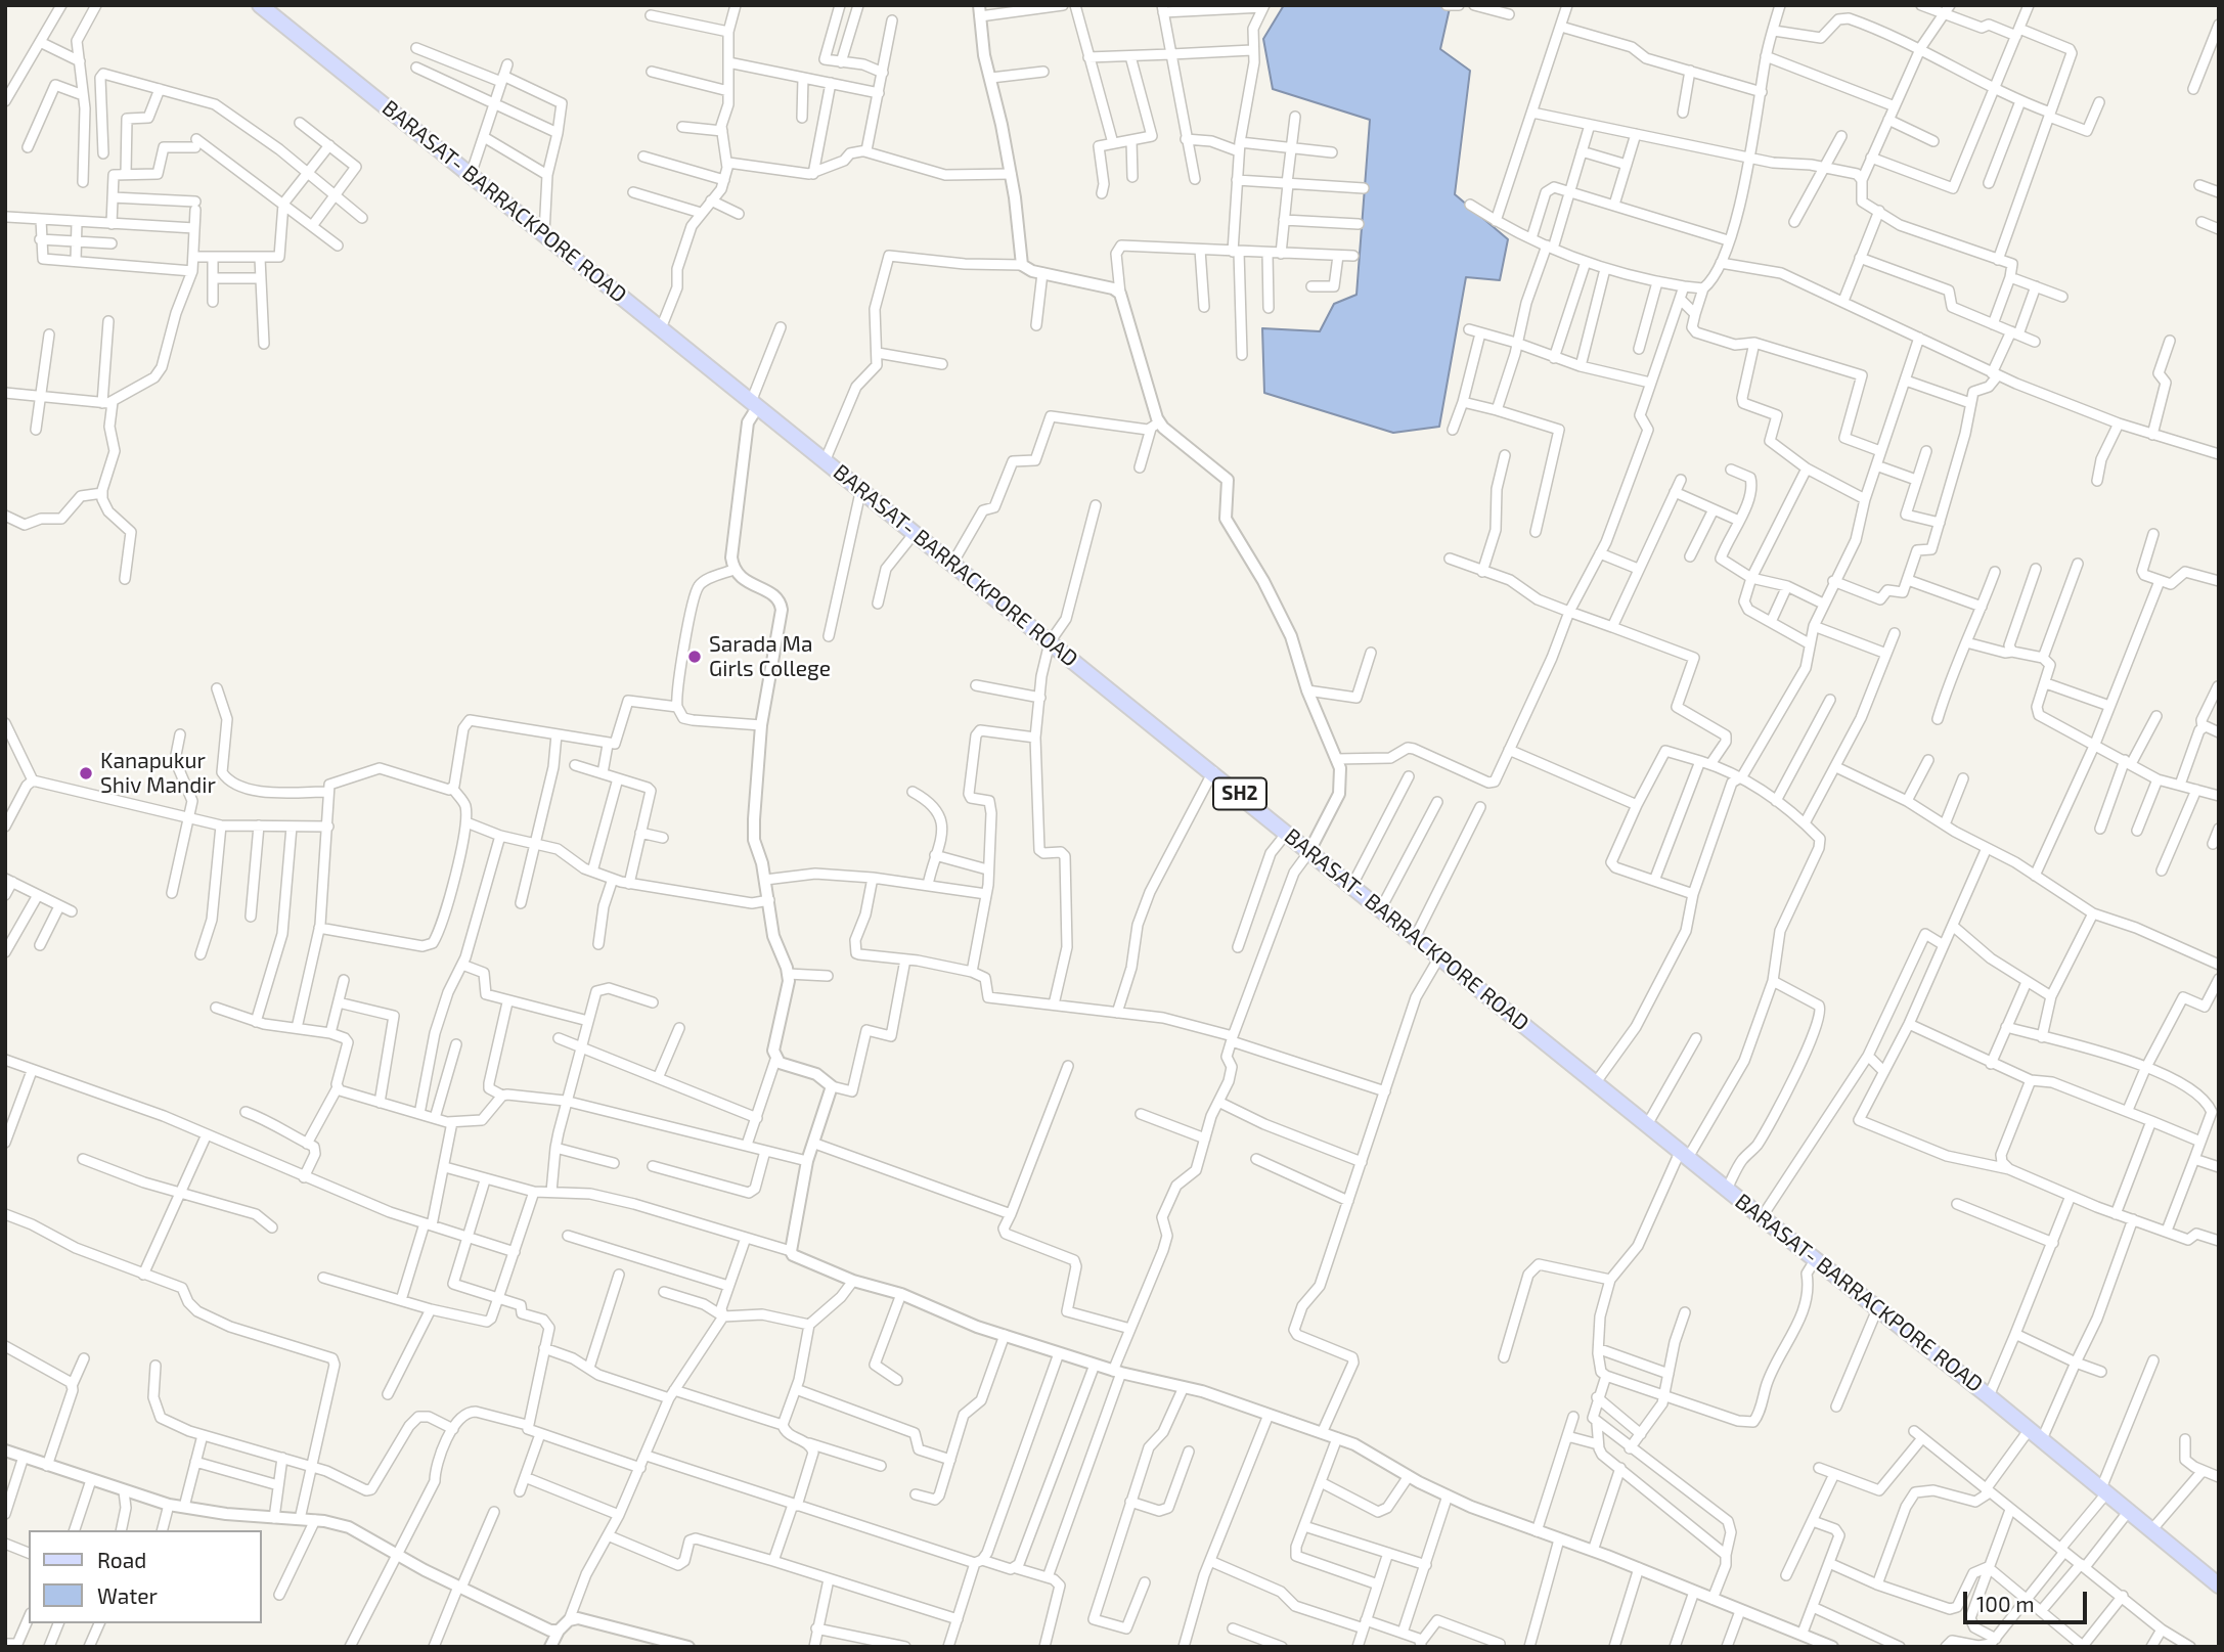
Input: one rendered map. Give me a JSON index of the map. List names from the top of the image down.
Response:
{
  "streets": {
    "main road": ["BARASAT- BARRACKPORE ROAD", "SH2"]
  },
  "places": ["Sarada Ma Girls College", "Kanapukur Shiv Mandir"],
  "legend": ["Road", "Water"],
  "scale_bar": "100 m"
}
